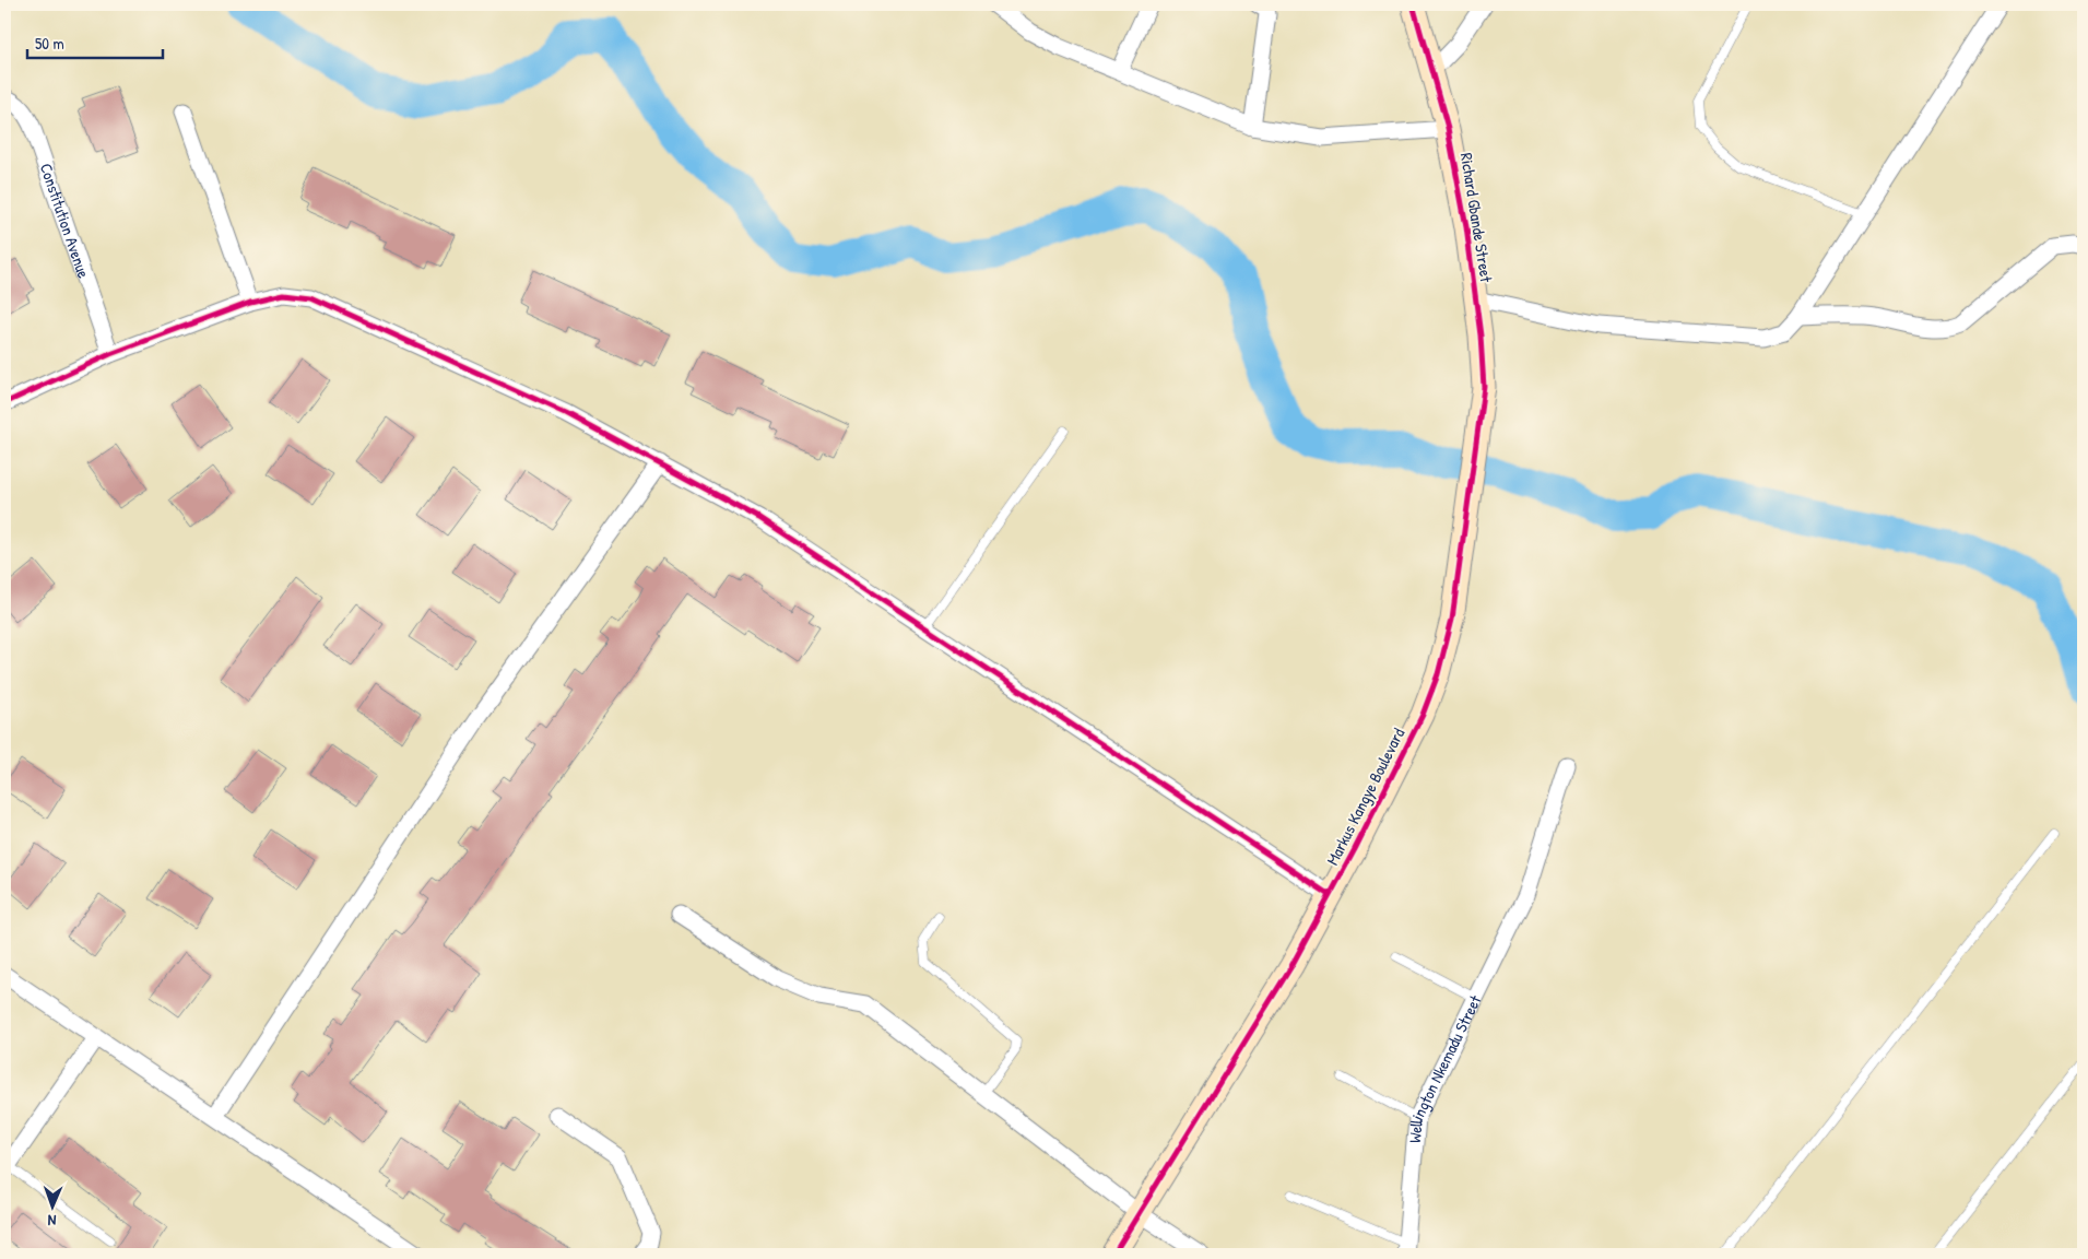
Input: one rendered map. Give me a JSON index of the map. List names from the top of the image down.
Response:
{
  "streets": {
    "street": [
      "Richard Gbande Street",
      "Constitution Avenue",
      "Markus Kangye Boulevard",
      "Wellington Nkemadu Street"
    ]
  },
  "crossings": [
    ["Richard Gbande Street", "Markus Kangye Boulevard"]
  ],
  "scale_bar": "50 m",
  "north": "bottom"
}
